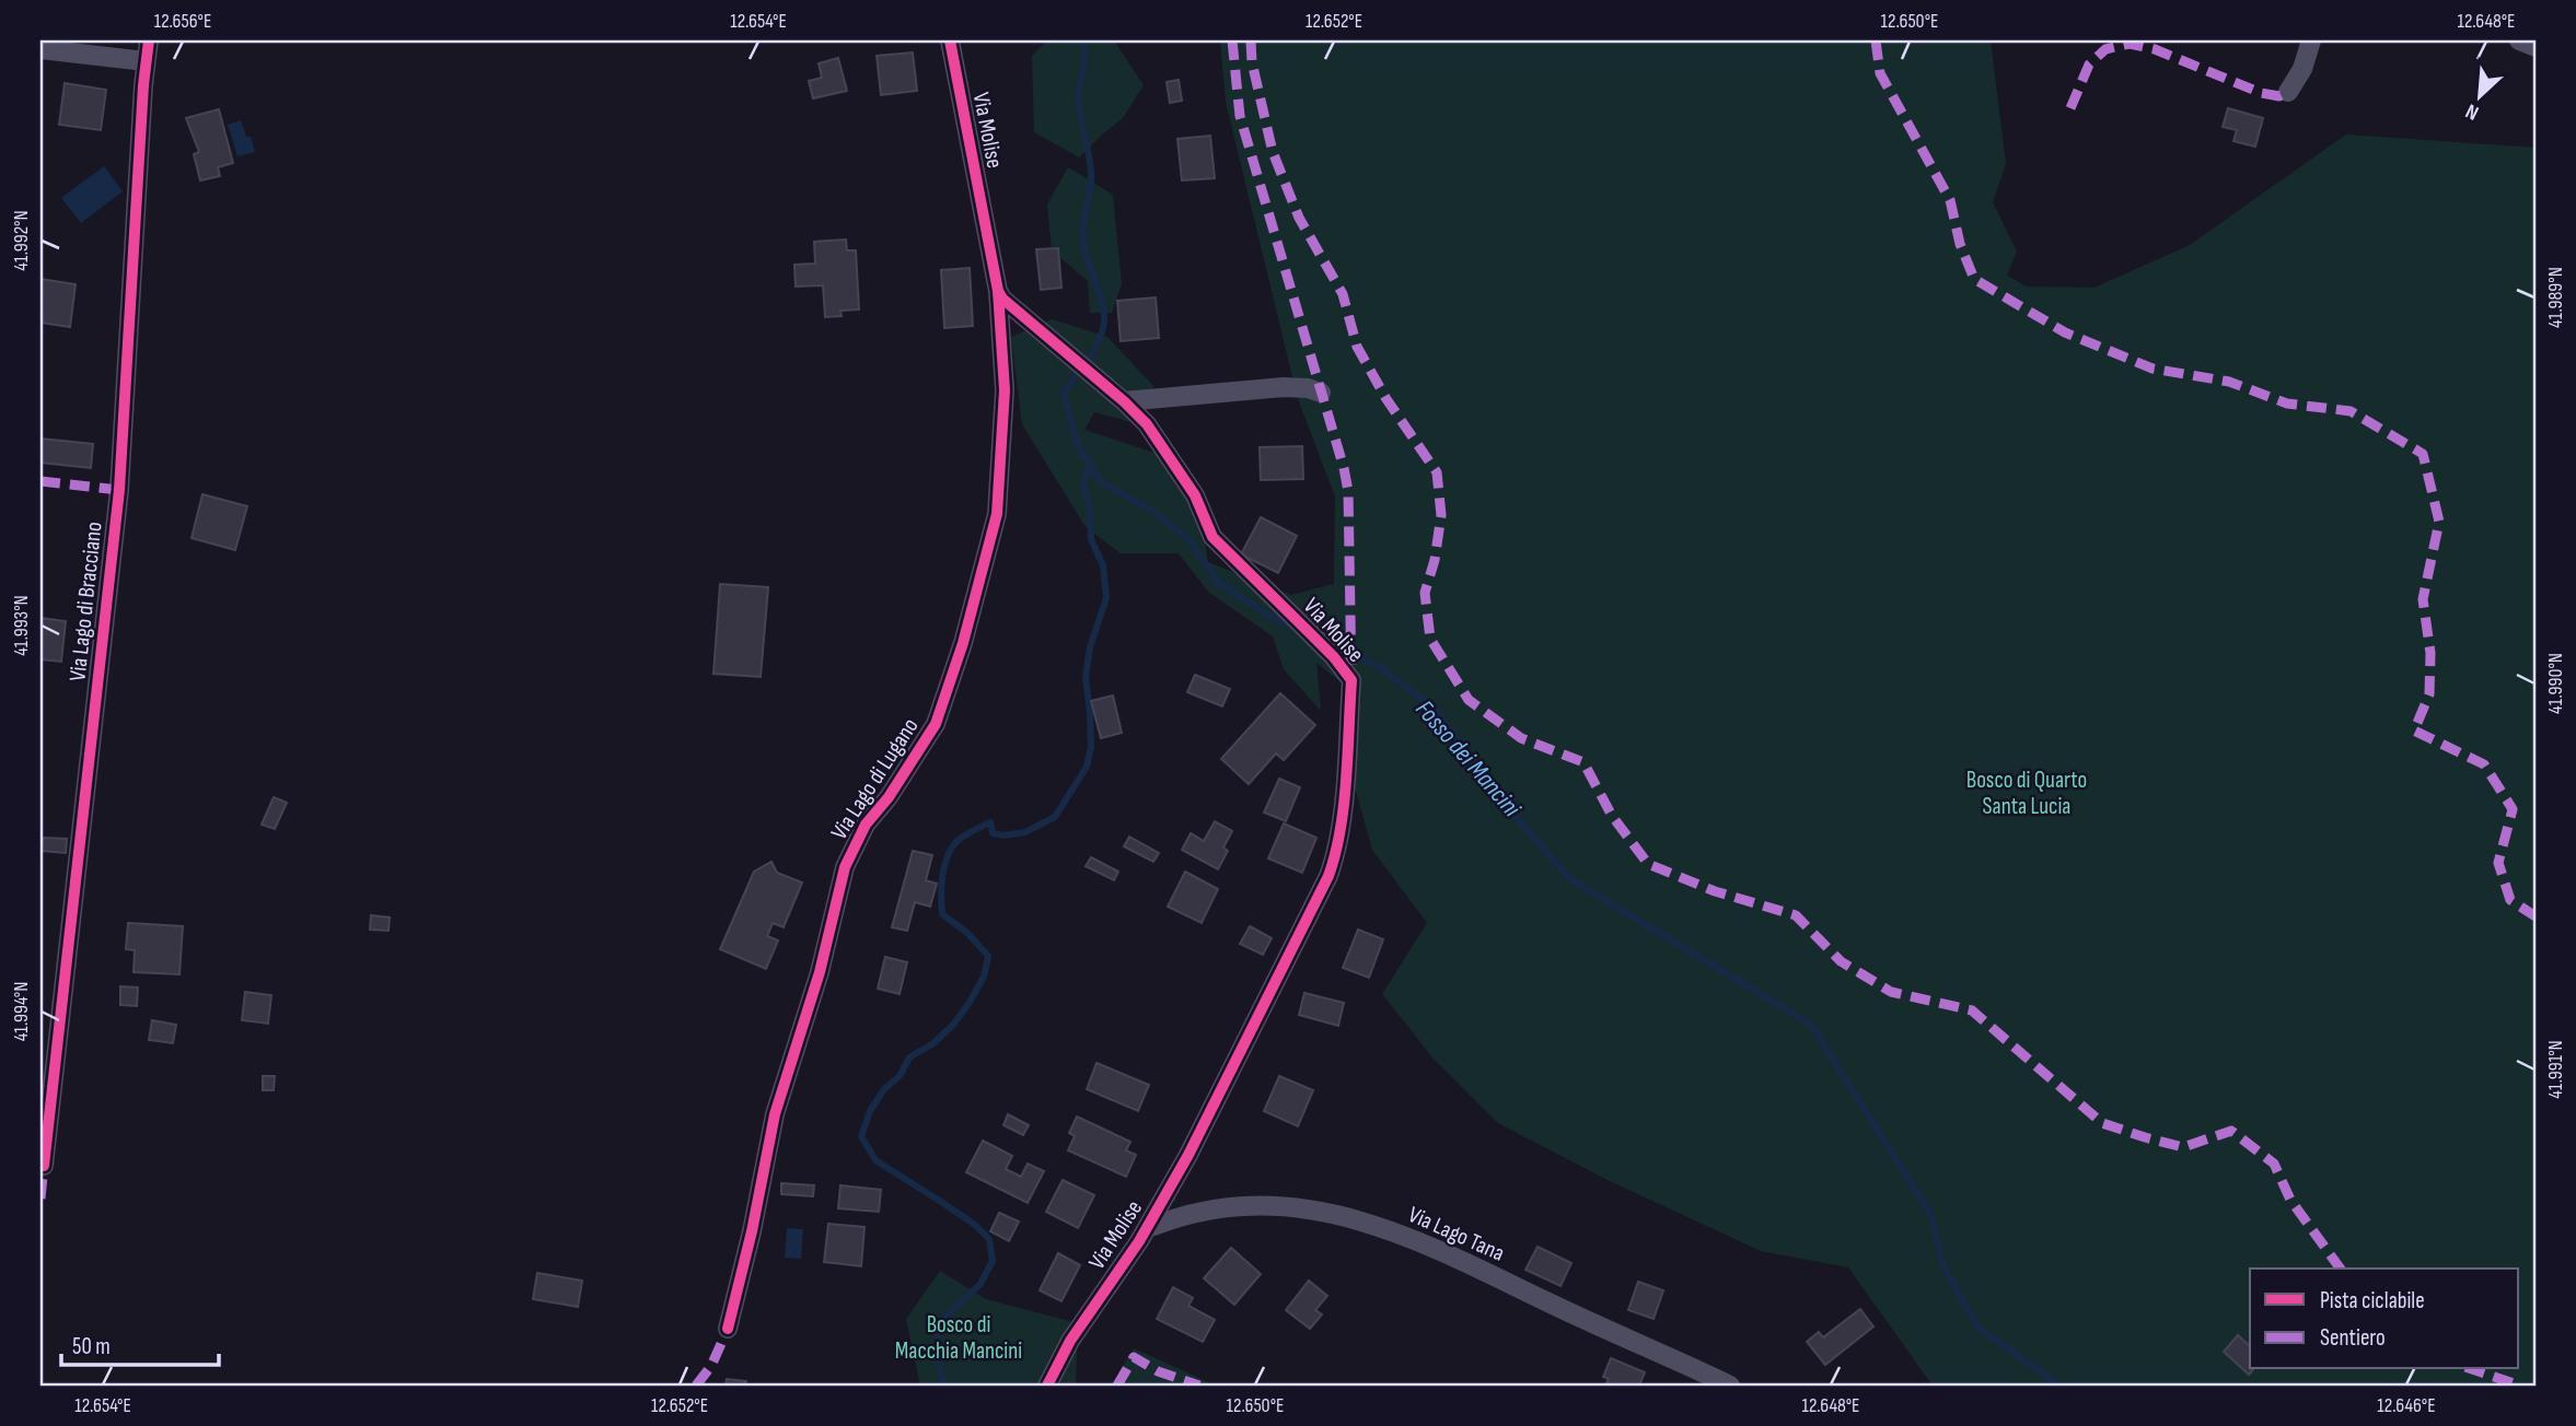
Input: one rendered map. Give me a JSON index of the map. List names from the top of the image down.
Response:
{
  "streets": {
    "street": [
      "Via Molise",
      "Via Lago di Bracciano",
      "Via Lago di Lugano",
      "Via Lago Tana"
    ]
  },
  "crossings": [
    ["Via Molise", "Via Lago di Lugano"],
    ["Via Molise", "Via Lago Tana"]
  ],
  "water": ["Fosso dei Mancini"],
  "parks": ["Bosco di Quarto Santa Lucia", "Bosco di Macchia Mancini"],
  "legend": ["Pista ciclabile", "Sentiero"],
  "scale_bar": "50 m",
  "north": "bottom left",
  "coordinates": [
    "12.656°E",
    "12.654°E",
    "12.652°E",
    "12.650°E",
    "12.648°E",
    "41.992°N",
    "41.989°N",
    "41.993°N",
    "41.990°N",
    "41.994°N",
    "41.991°N",
    "12.646°E"
  ]
}
